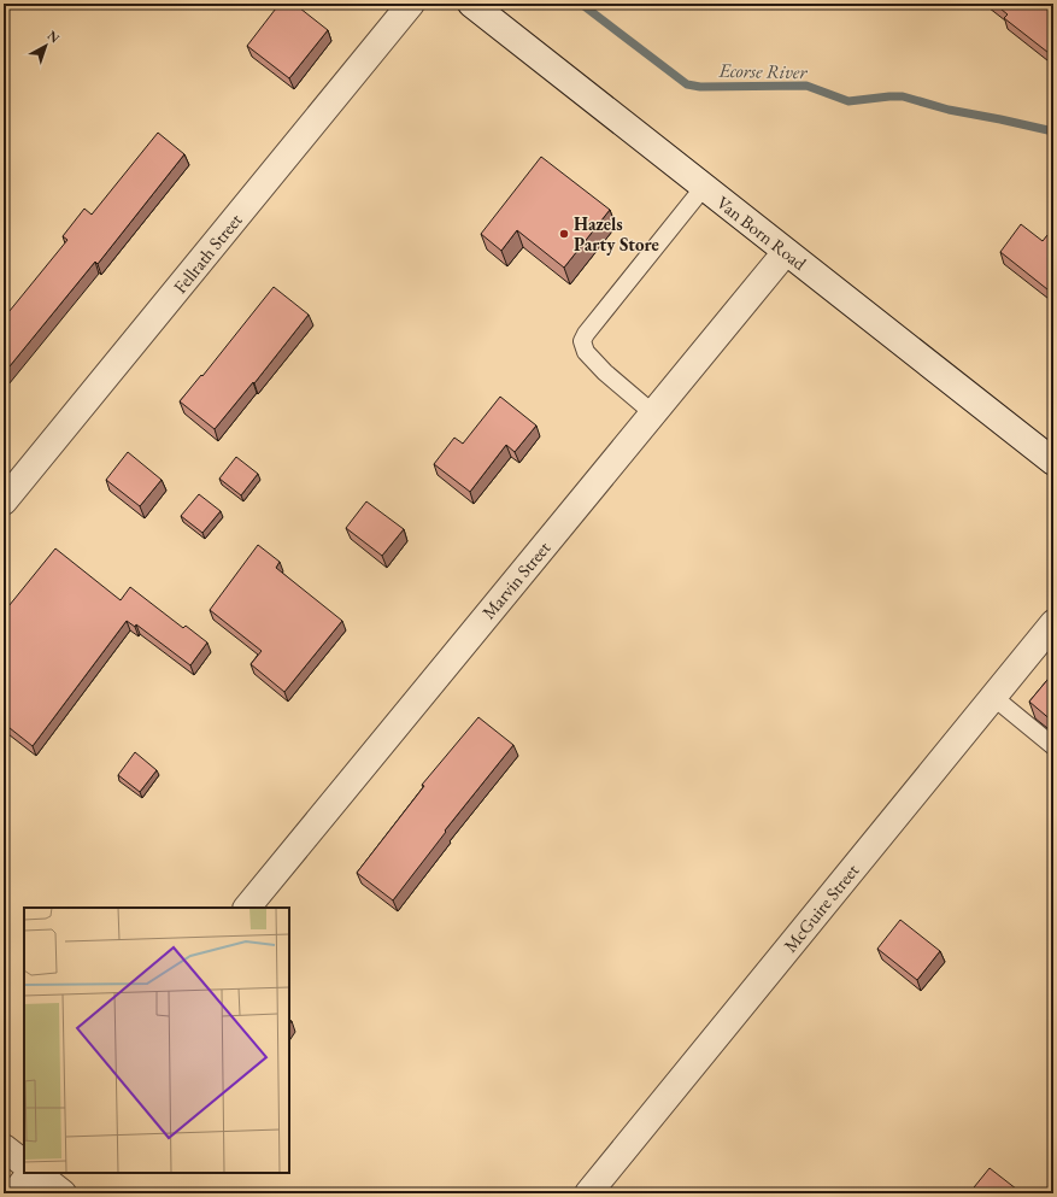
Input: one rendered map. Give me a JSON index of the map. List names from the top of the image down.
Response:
{
  "streets": {
    "street": [
      "Van Born Road",
      "Fellrath Street",
      "Marvin Street",
      "McGuire Street"
    ]
  },
  "crossings": [
    ["Van Born Road", "Marvin Street"]
  ],
  "water": ["Ecorse River"],
  "places": ["Hazels Party Store"],
  "north": "top right"
}
